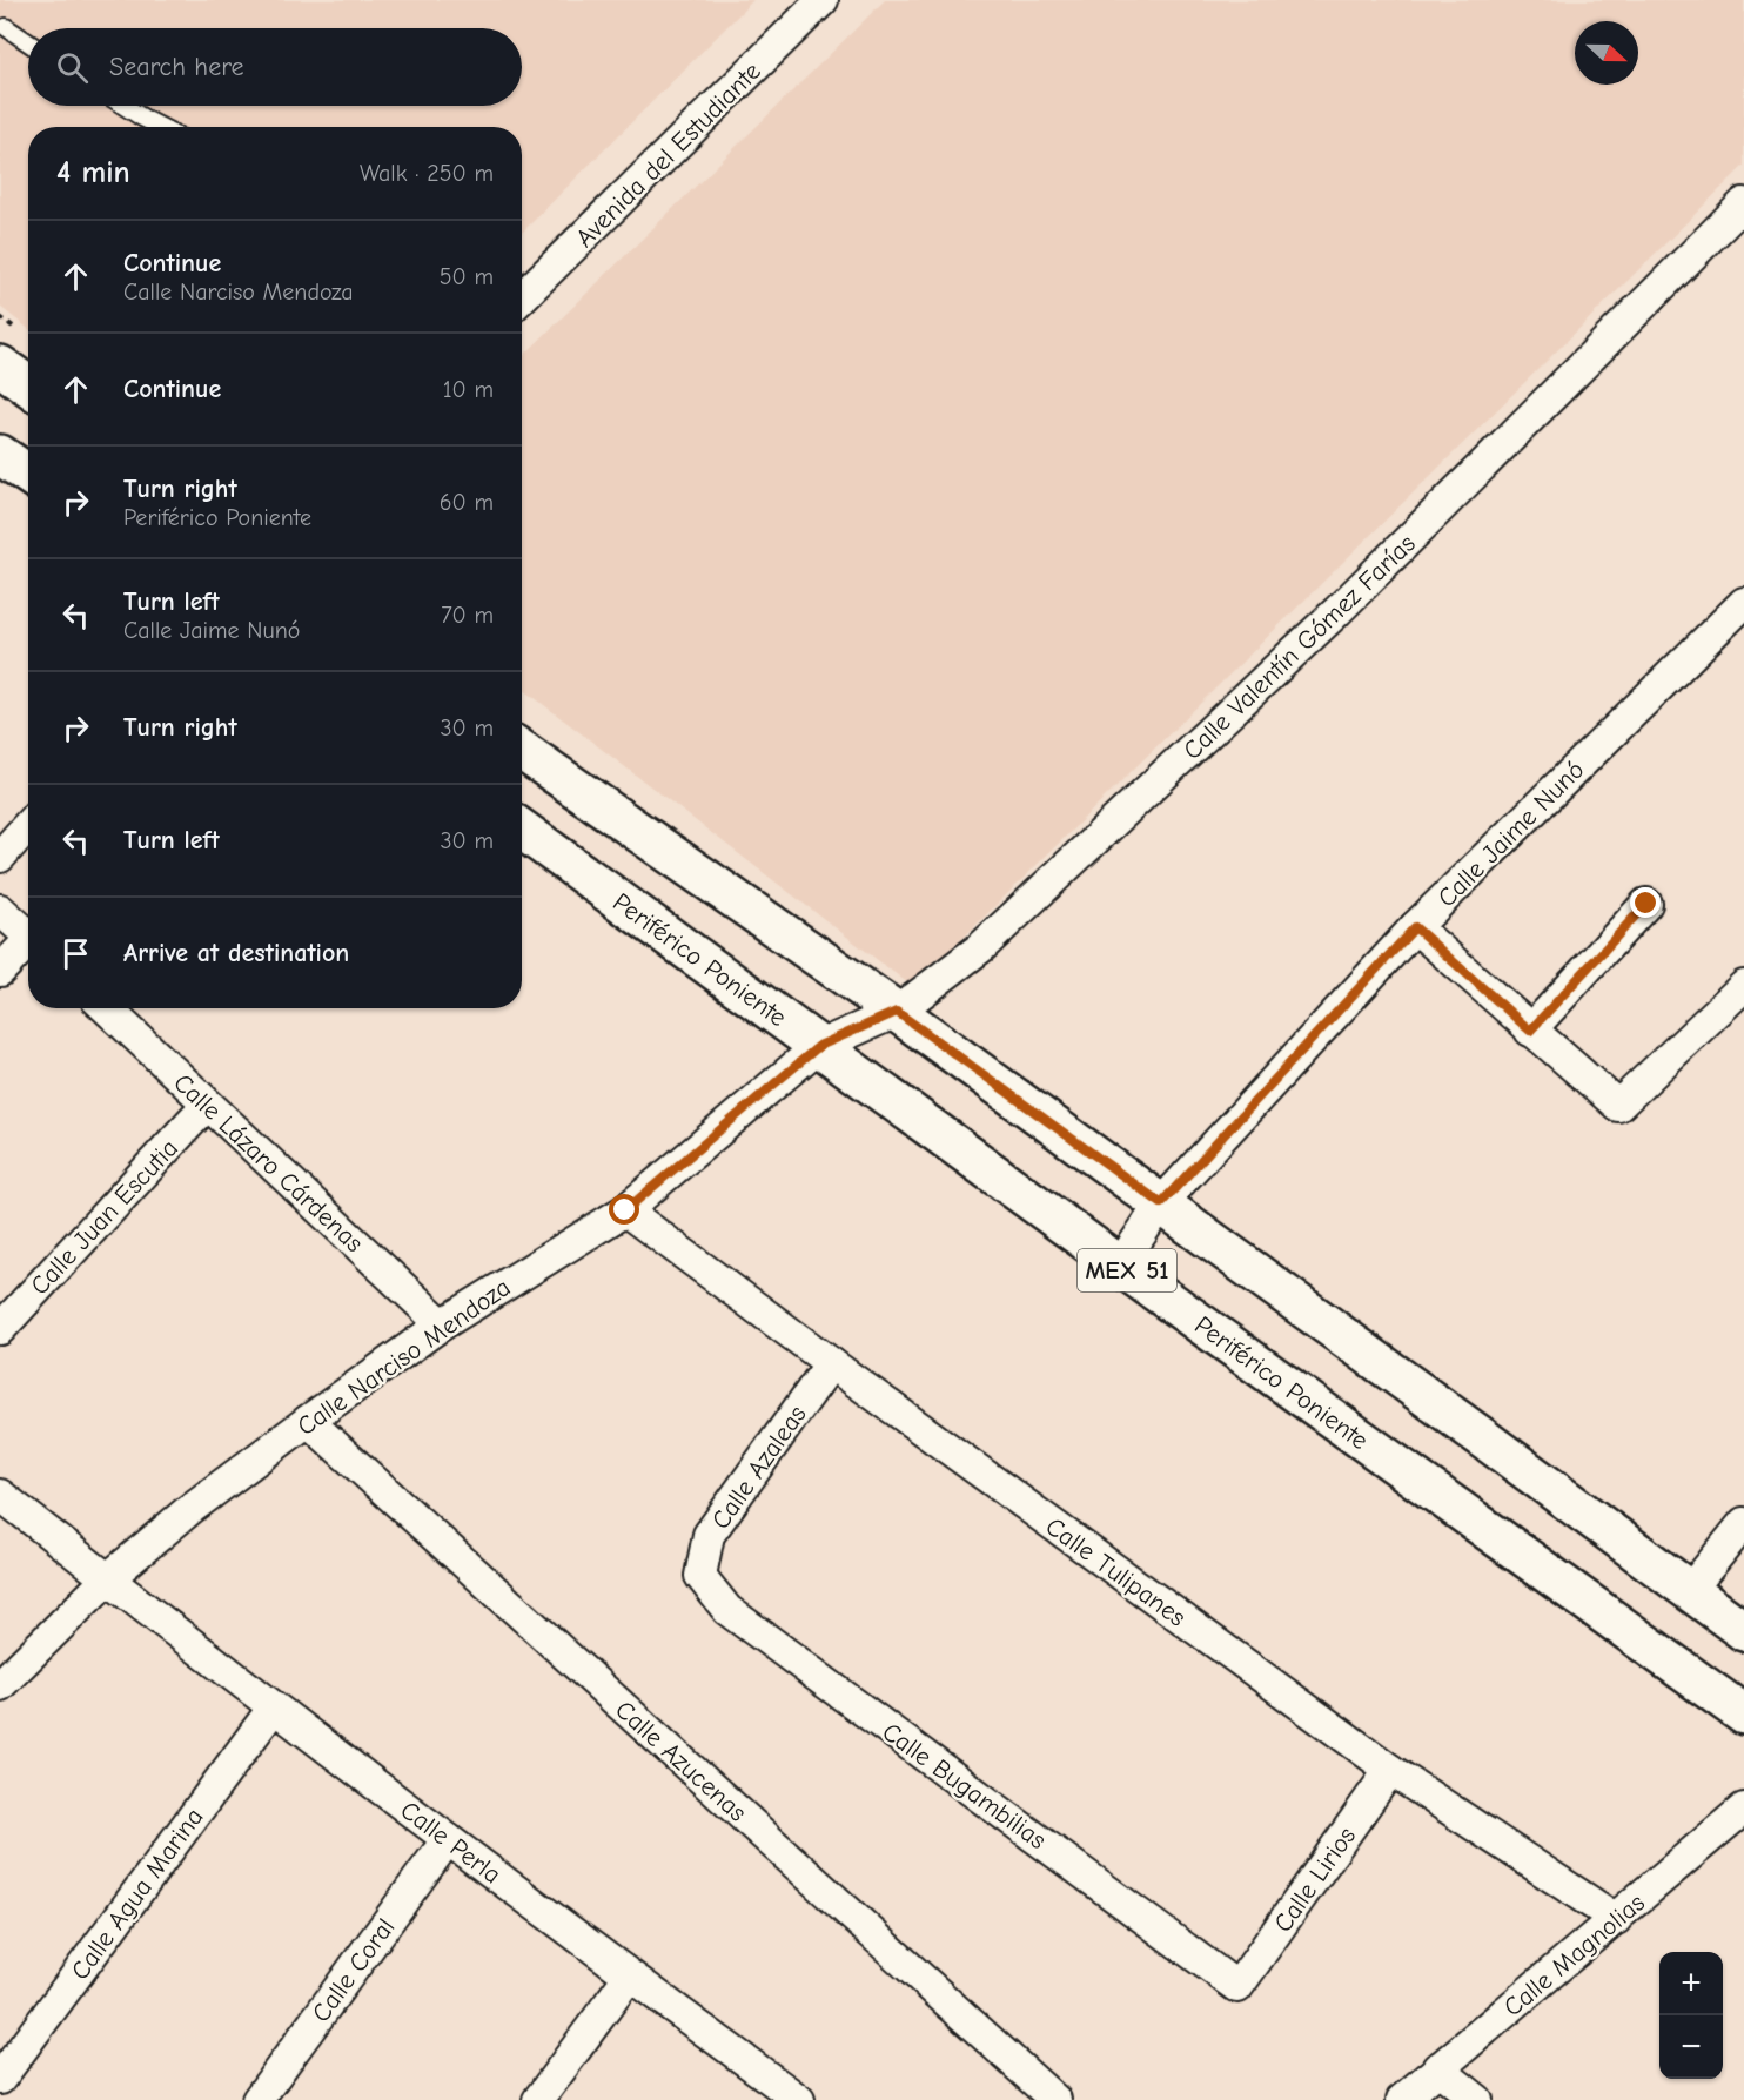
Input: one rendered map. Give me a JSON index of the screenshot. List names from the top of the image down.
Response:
{
  "streets": {
    "main road": ["Periférico Poniente", "MEX 51"],
    "street": [
      "Avenida del Estudiante",
      "Calle Valentín Gómez Farías",
      "Calle Jaime Nunó",
      "Calle Lázaro Cárdenas",
      "Calle Juan Escutia",
      "Calle Narciso Mendoza",
      "Calle Azaleas",
      "Calle Tulipanes",
      "Calle Azucenas",
      "Calle Bugambilias",
      "Calle Perla",
      "Calle Lirios",
      "Calle Agua Marina",
      "Calle Magnolias",
      "Calle Coral"
    ]
  },
  "crossings": [
    ["Calle Valentín Gómez Farías", "Periférico Poniente"],
    ["Calle Valentín Gómez Farías", "MEX 51"],
    ["Calle Valentín Gómez Farías", "Calle Narciso Mendoza"],
    ["Calle Jaime Nunó", "Periférico Poniente"],
    ["Calle Jaime Nunó", "MEX 51"],
    ["Periférico Poniente", "Calle Narciso Mendoza"],
    ["Calle Lázaro Cárdenas", "Calle Juan Escutia"],
    ["Calle Lázaro Cárdenas", "Calle Narciso Mendoza"],
    ["Calle Narciso Mendoza", "Calle Tulipanes"],
    ["Calle Narciso Mendoza", "Calle Azucenas"],
    ["Calle Narciso Mendoza", "Calle Perla"],
    ["Calle Azaleas", "Calle Tulipanes"],
    ["Calle Azaleas", "Calle Bugambilias"],
    ["Calle Tulipanes", "Calle Lirios"],
    ["Calle Tulipanes", "Calle Magnolias"],
    ["Calle Bugambilias", "Calle Lirios"],
    ["Calle Perla", "Calle Agua Marina"],
    ["Calle Perla", "Calle Coral"]
  ],
  "north": "right",
  "page": {
    "search": "Search here",
    "heading": ["4 min", "Walk · 250 m"],
    "list": [
      ["Continue", "Calle Narciso Mendoza", "50 m"],
      ["Continue", "10 m"],
      ["Turn right", "Periférico Poniente", "60 m"],
      ["Turn left", "Calle Jaime Nunó", "70 m"],
      ["Turn right", "30 m"],
      ["Turn left", "30 m"],
      "Arrive at destination"
    ],
    "map_buttons": ["+", "−"]
  }
}
